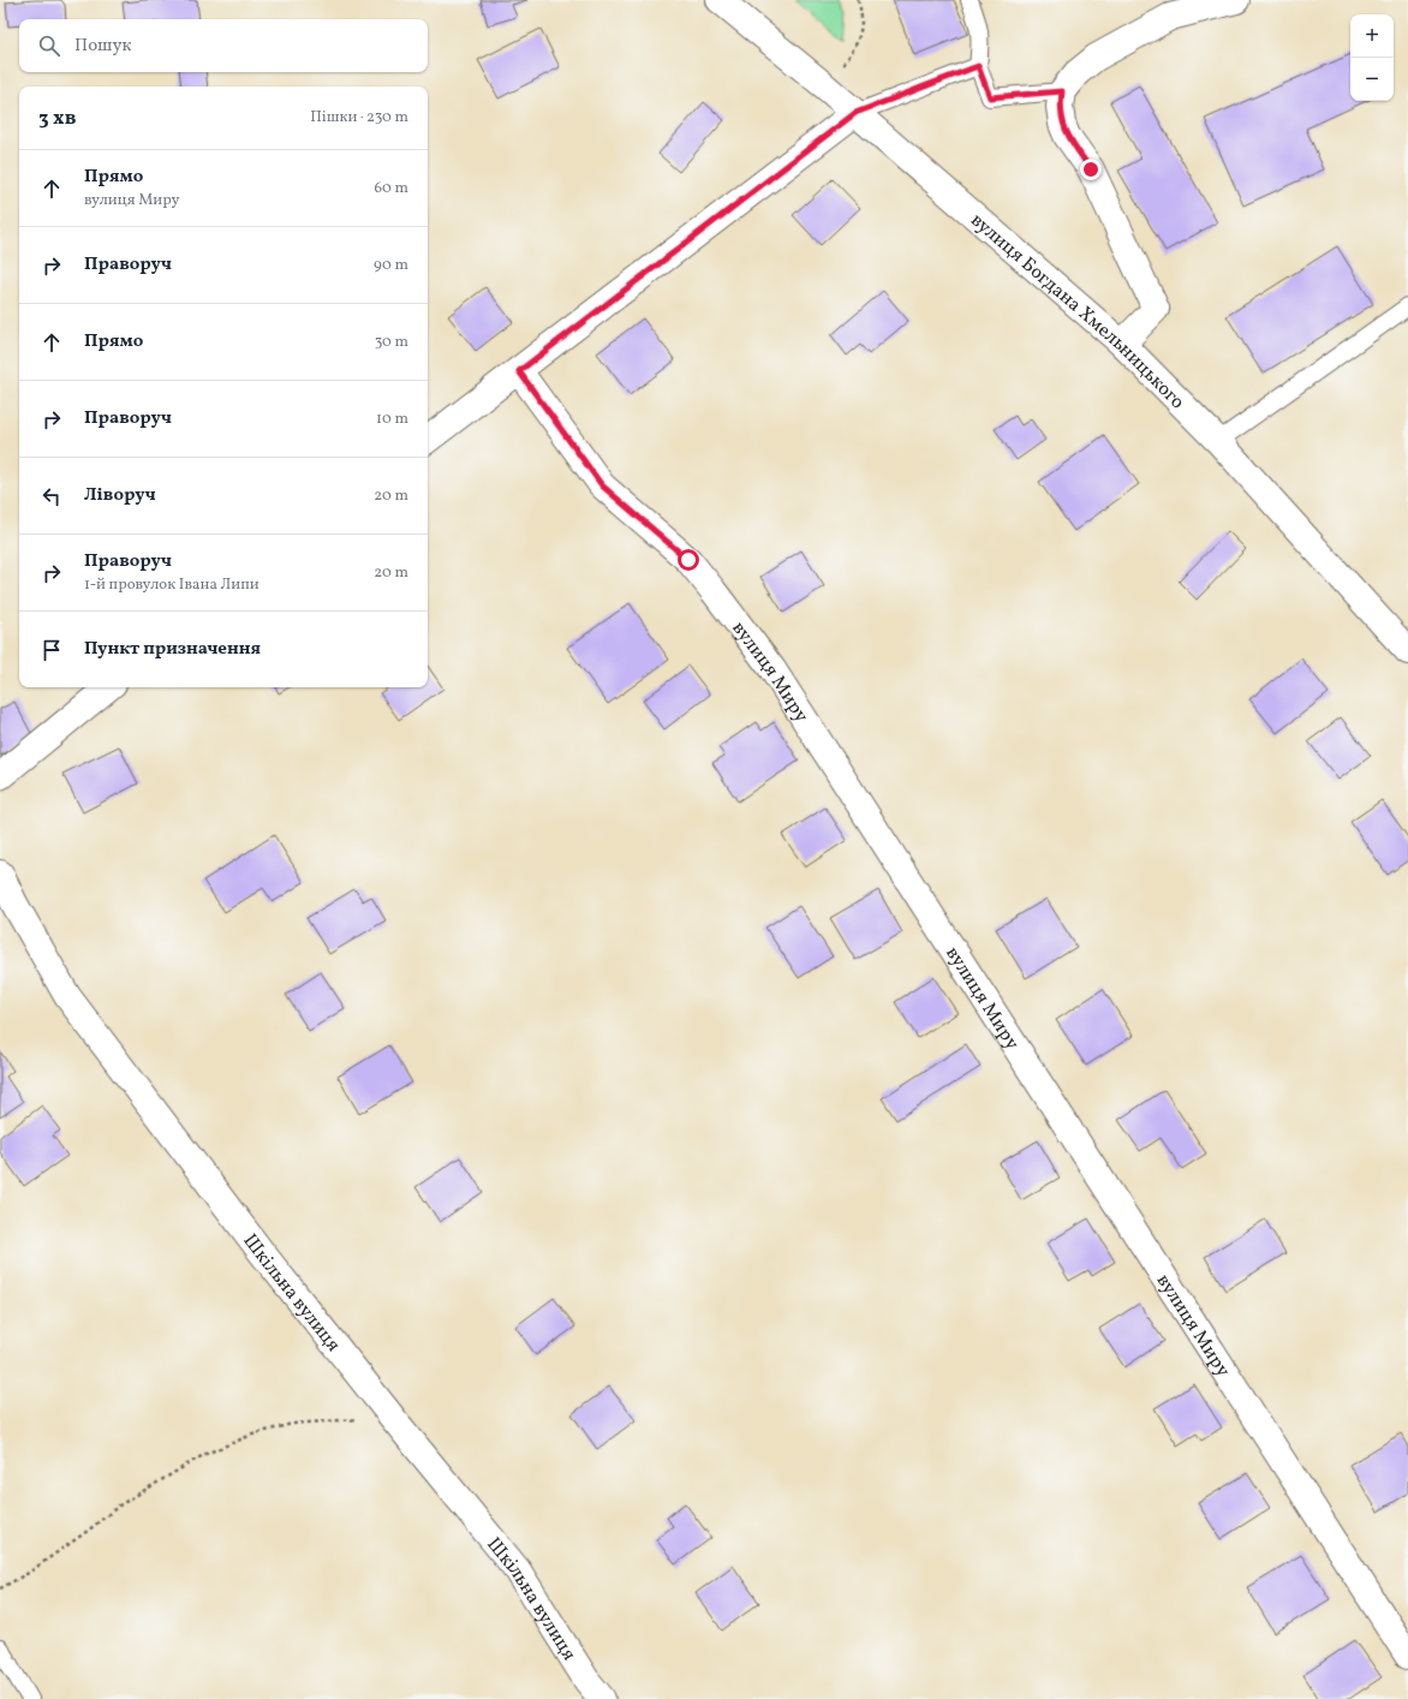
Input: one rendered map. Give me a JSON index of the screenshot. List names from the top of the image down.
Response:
{
  "streets": {
    "street": ["вулиця Богдана Хмельницького", "вулиця Миру", "Шкільна вулиця"]
  },
  "page": {
    "map_buttons": ["+", "−"],
    "search": "Пошук",
    "heading": ["3 хв", "Пішки · 230 m"],
    "list": [
      ["Прямо", "вулиця Миру", "60 m"],
      ["Праворуч", "90 m"],
      ["Прямо", "30 m"],
      ["Праворуч", "10 m"],
      ["Ліворуч", "20 m"],
      ["Праворуч", "1-й провулок Івана Липи", "20 m"],
      "Пункт призначення"
    ]
  }
}
